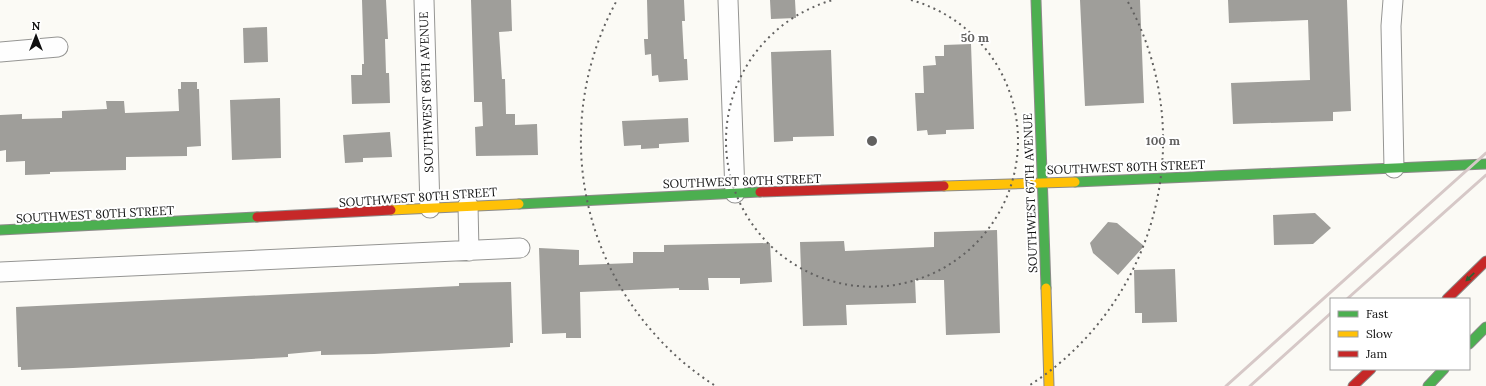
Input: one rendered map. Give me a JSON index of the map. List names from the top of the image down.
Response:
{
  "streets": {
    "main road": ["SOUTHWEST 80TH STREET", "SOUTHWEST 67TH AVENUE"],
    "street": ["SOUTHWEST 68TH AVENUE"]
  },
  "crossings": [
    ["SOUTHWEST 68TH AVENUE", "SOUTHWEST 80TH STREET"],
    ["SOUTHWEST 80TH STREET", "SOUTHWEST 67TH AVENUE"]
  ],
  "legend": ["Fast", "Slow", "Jam"],
  "north": "top",
  "rings": ["50 m", "100 m"]
}
